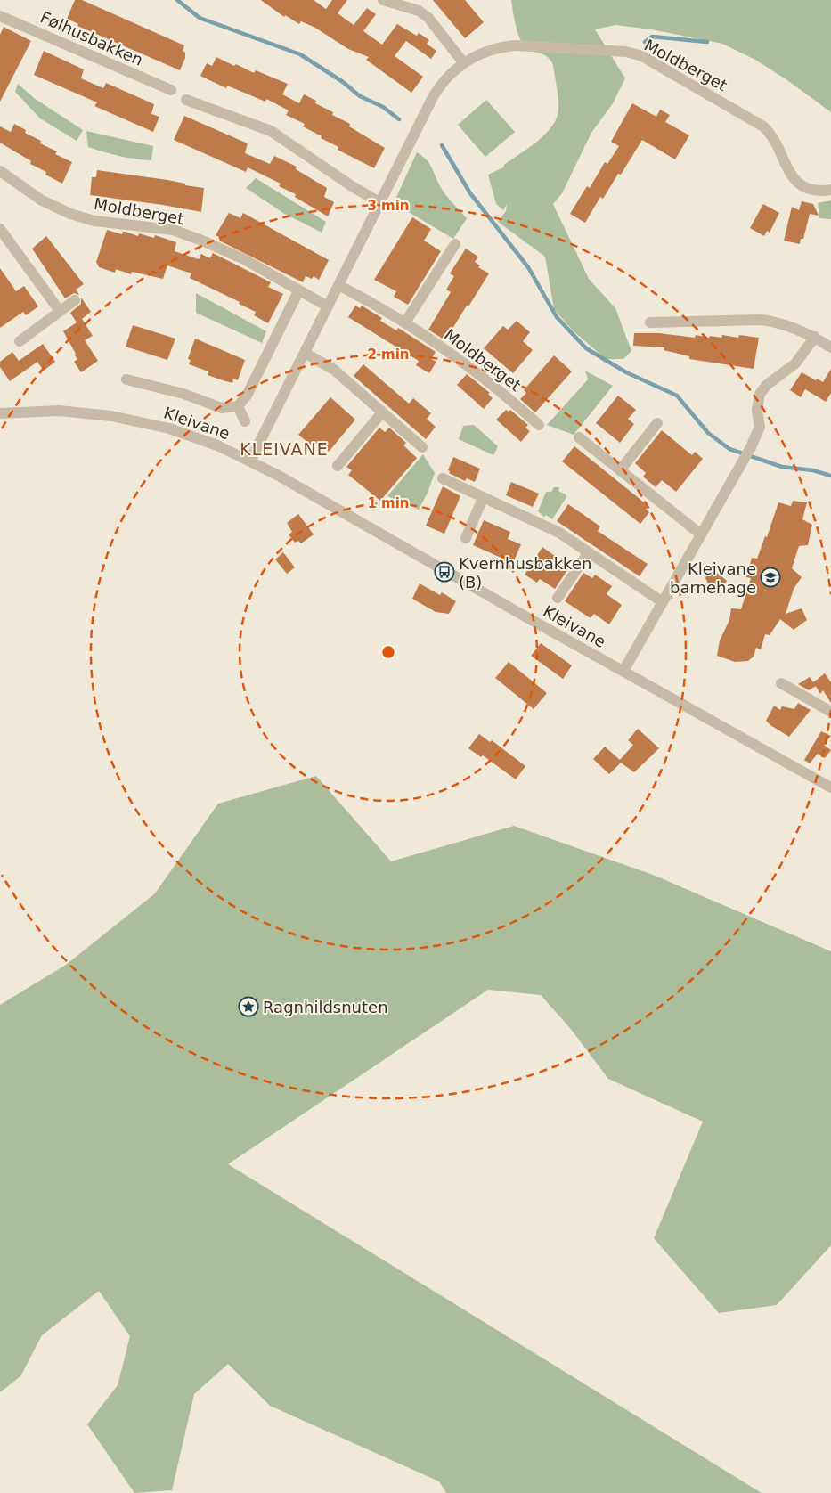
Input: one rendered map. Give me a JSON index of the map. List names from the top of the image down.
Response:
{
  "streets": {
    "street": ["Følhusbakken", "Moldberget", "Kleivane"]
  },
  "crossings": [
    ["Moldberget", "Kleivane"]
  ],
  "districts": ["KLEIVANE"],
  "places": {
    "bus stop": ["Kvernhusbakken (B)"],
    "school or university": ["Kleivane barnehage"],
    "place": ["Ragnhildsnuten"]
  },
  "rings": ["3 min", "2 min", "1 min"]
}
